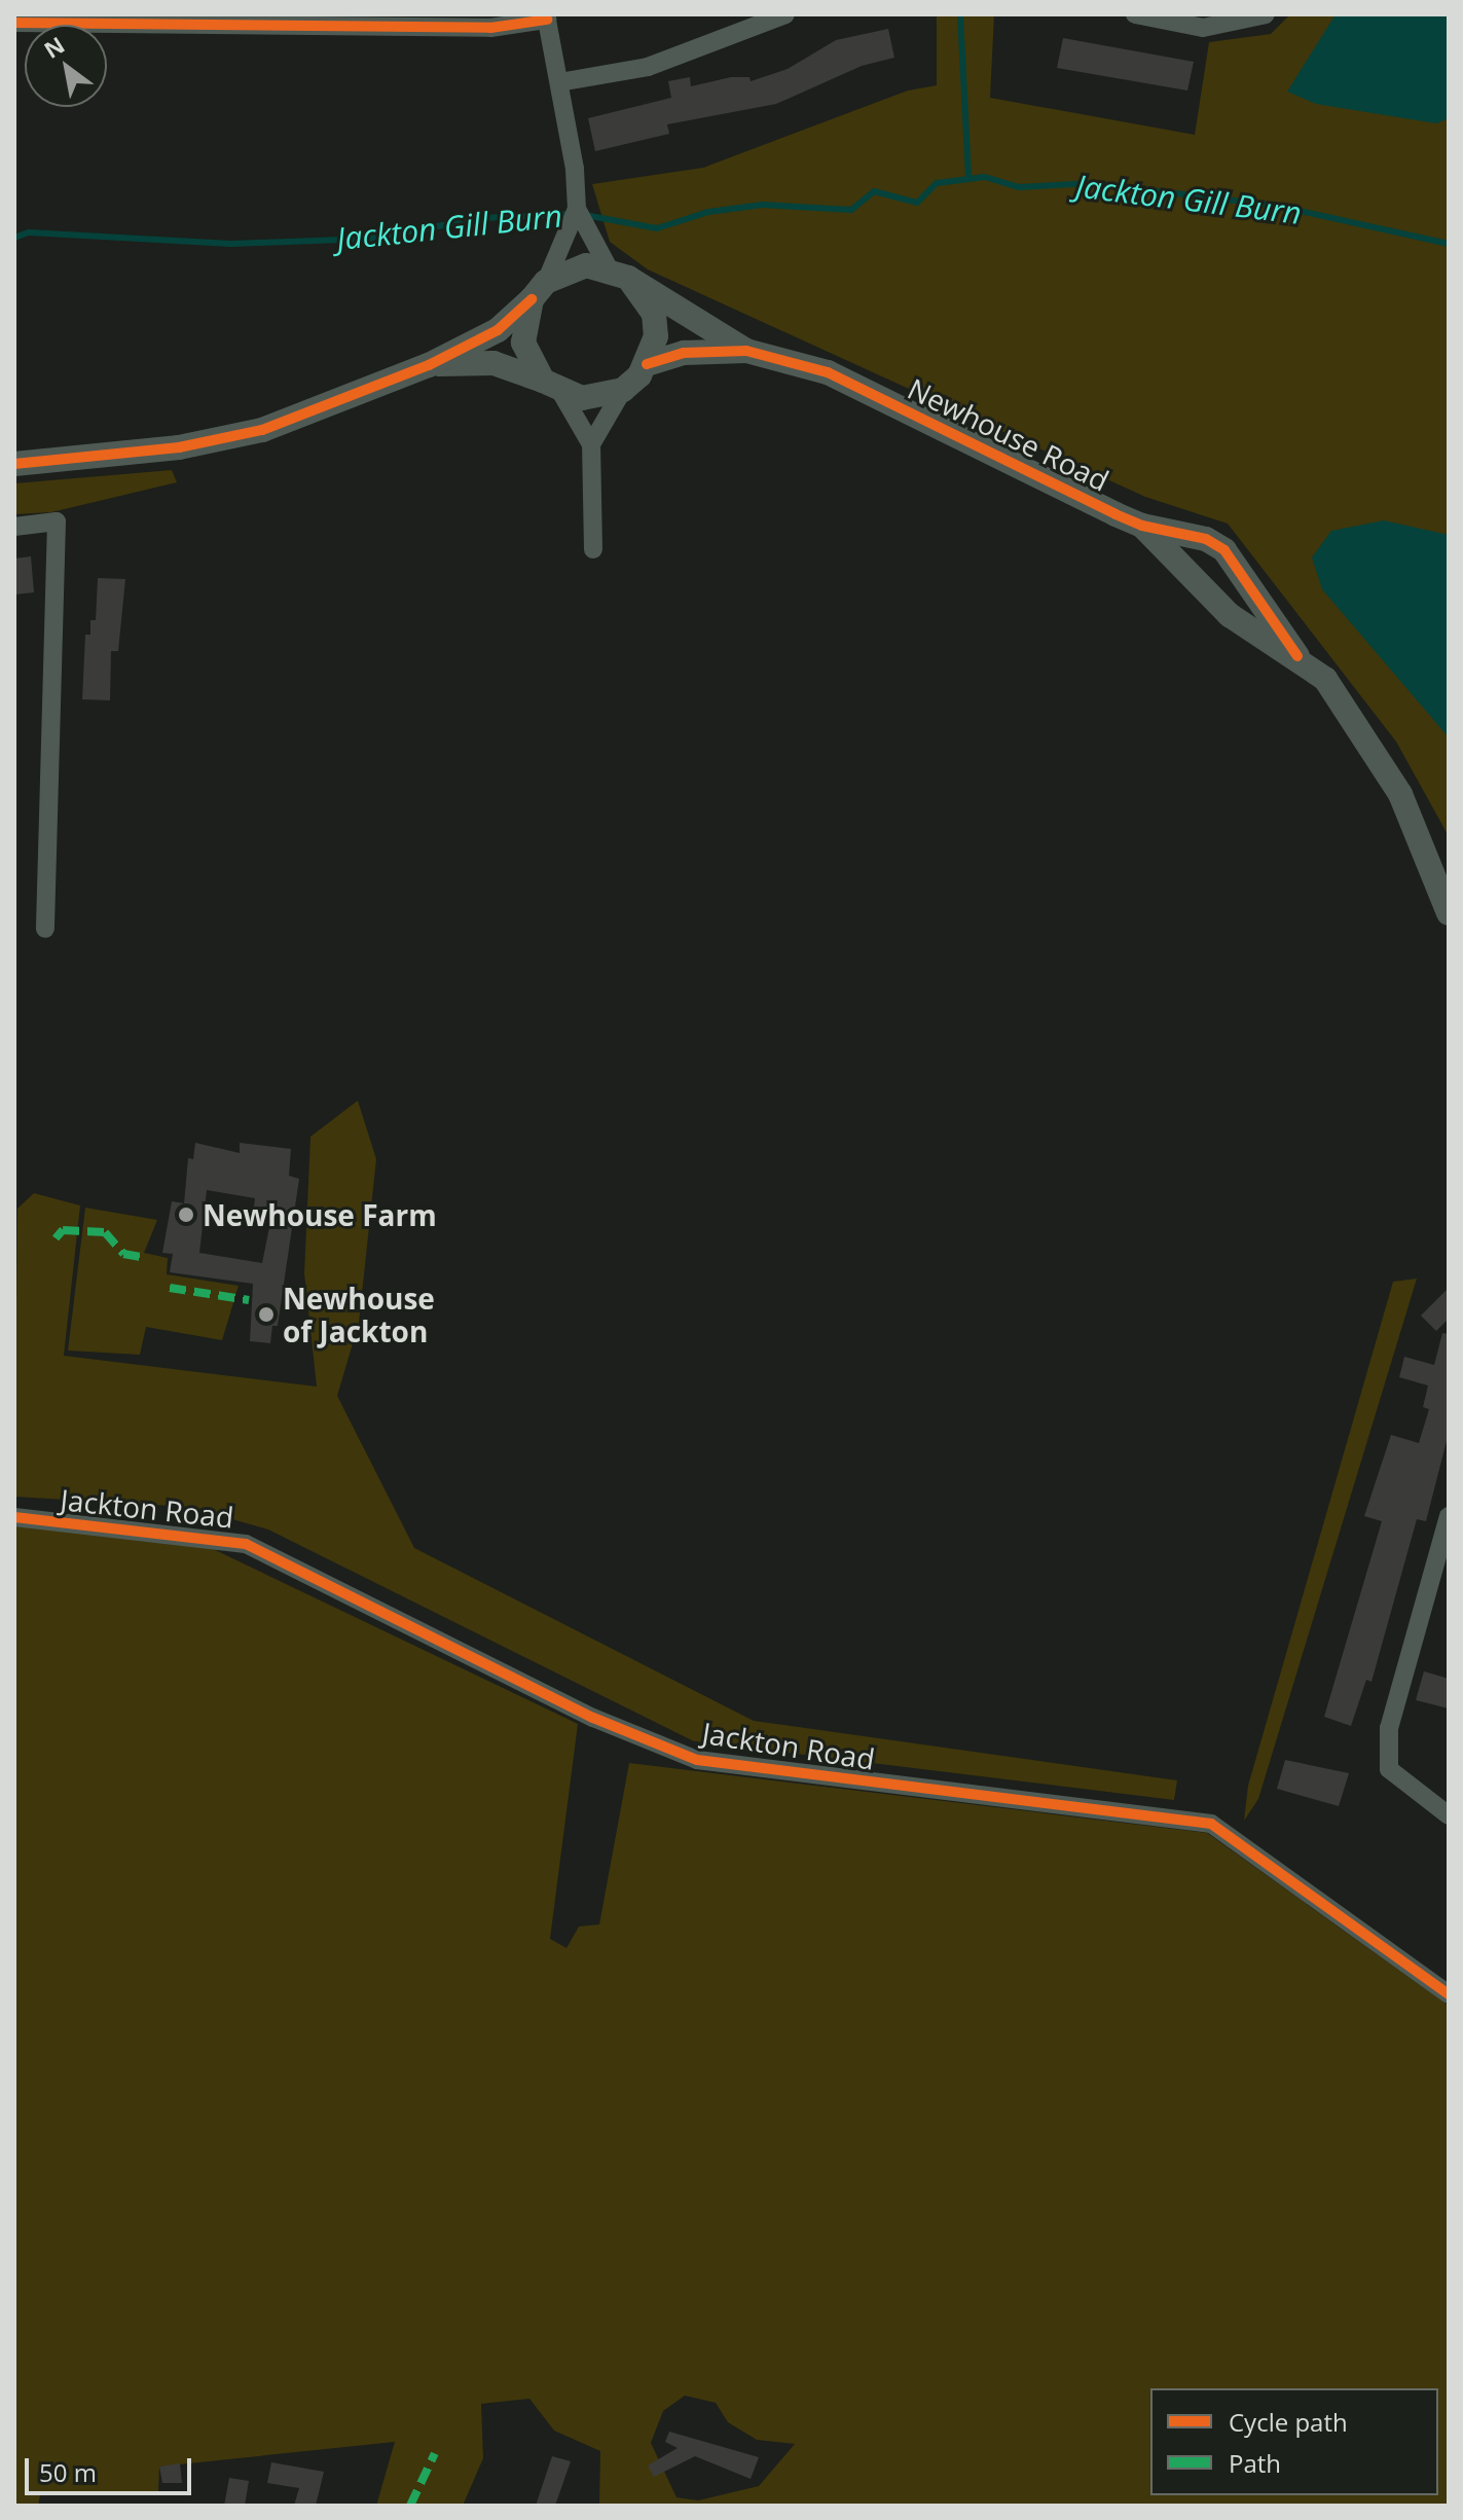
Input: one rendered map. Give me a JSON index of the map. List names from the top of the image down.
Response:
{
  "streets": {
    "street": ["Newhouse Road", "Jackton Road"]
  },
  "water": ["Jackton Gill Burn"],
  "places": ["Newhouse Farm", "Newhouse of Jackton"],
  "legend": ["Cycle path", "Path"],
  "scale_bar": "50 m",
  "north": "top left"
}
